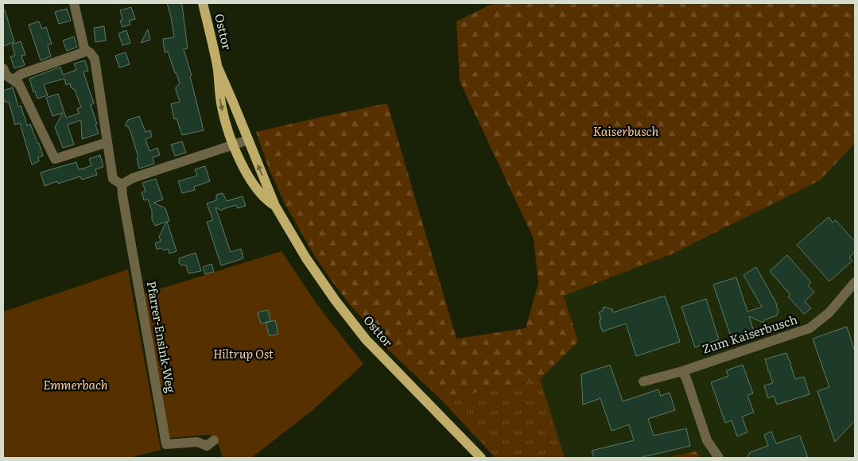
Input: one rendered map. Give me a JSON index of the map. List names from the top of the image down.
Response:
{
  "streets": {
    "main road": ["Osttor"],
    "street": ["Zum Kaiserbusch", "Pfarrer-Ensink-Weg"]
  },
  "parks": ["Kaiserbusch", "Hiltrup Ost", "Emmerbach"]
}
